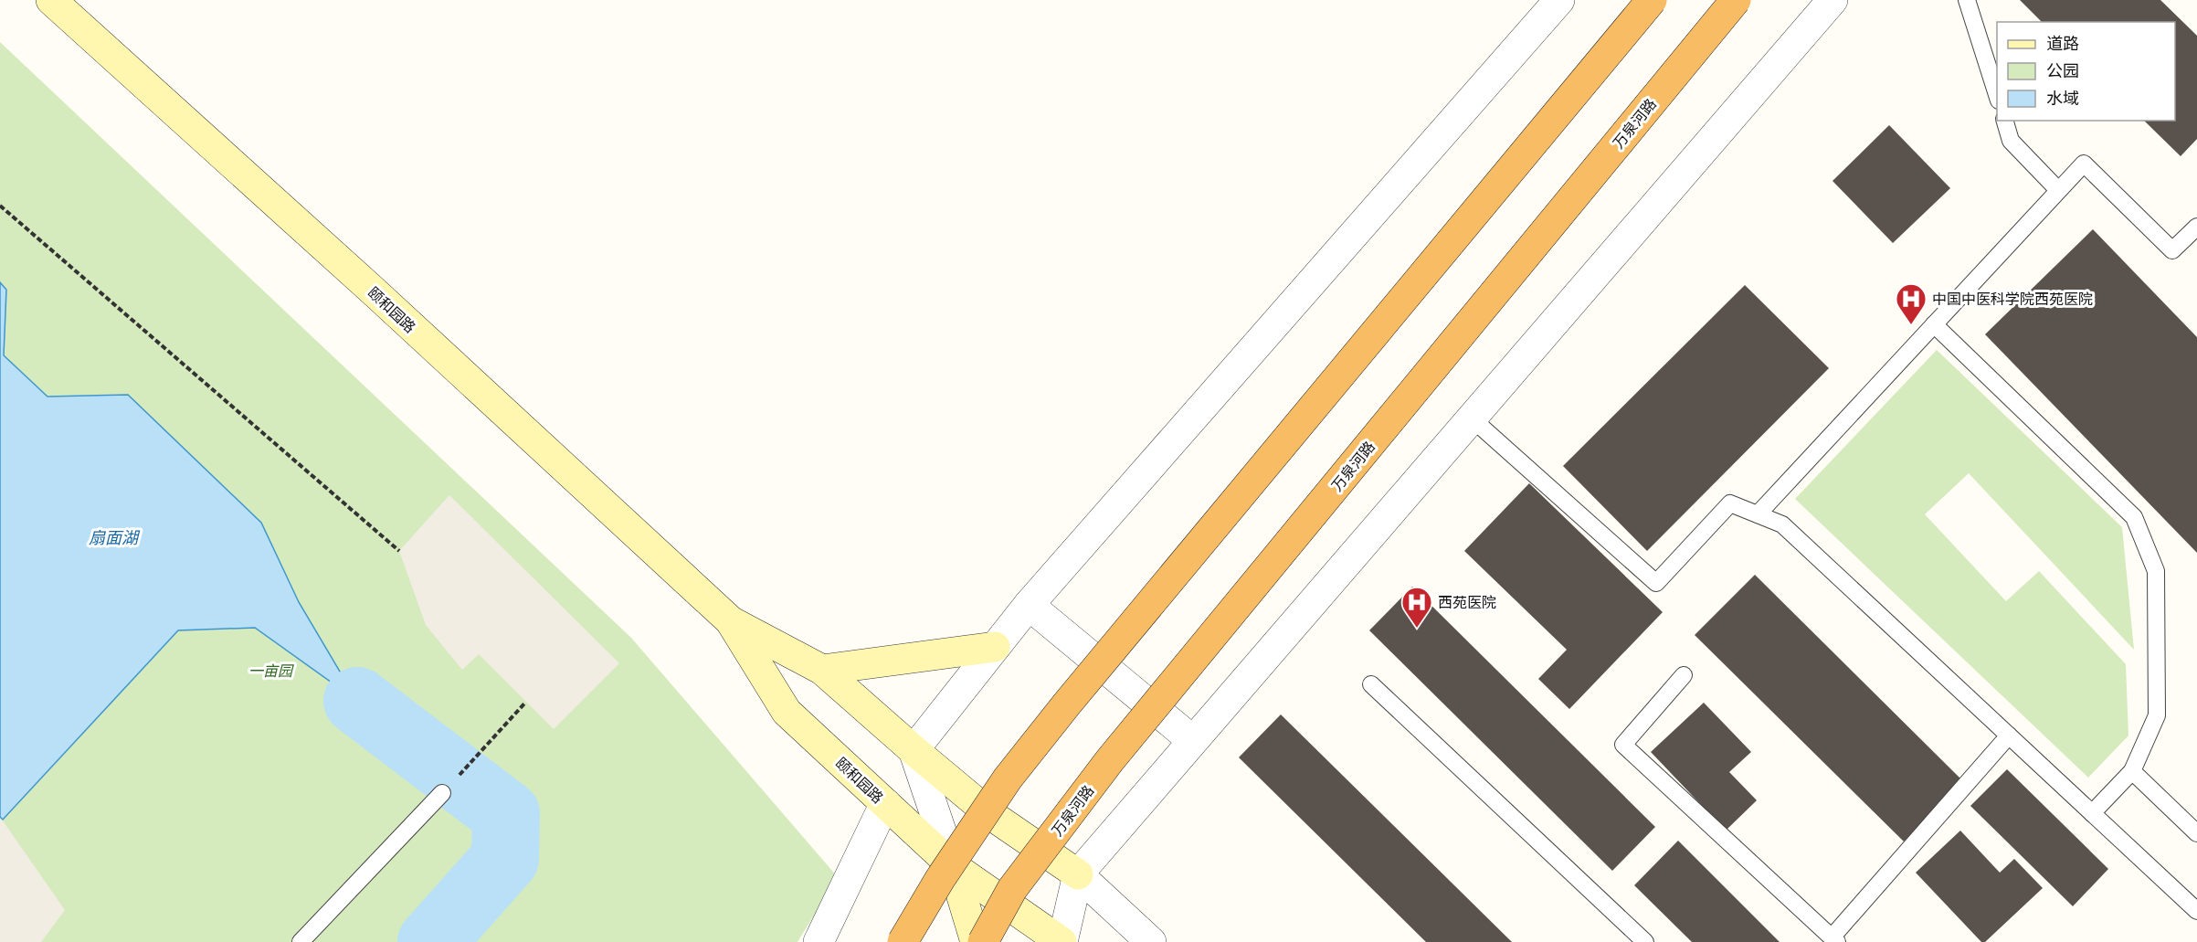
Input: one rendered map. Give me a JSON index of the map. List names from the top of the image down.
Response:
{
  "streets": {
    "highway": ["万泉河路"],
    "main road": ["颐和园路"]
  },
  "water": ["扇面湖"],
  "parks": ["一亩园"],
  "places": {
    "hospital": ["中国中医科学院西苑医院", "西苑医院"]
  },
  "legend": ["道路", "公园", "水域"]
}
